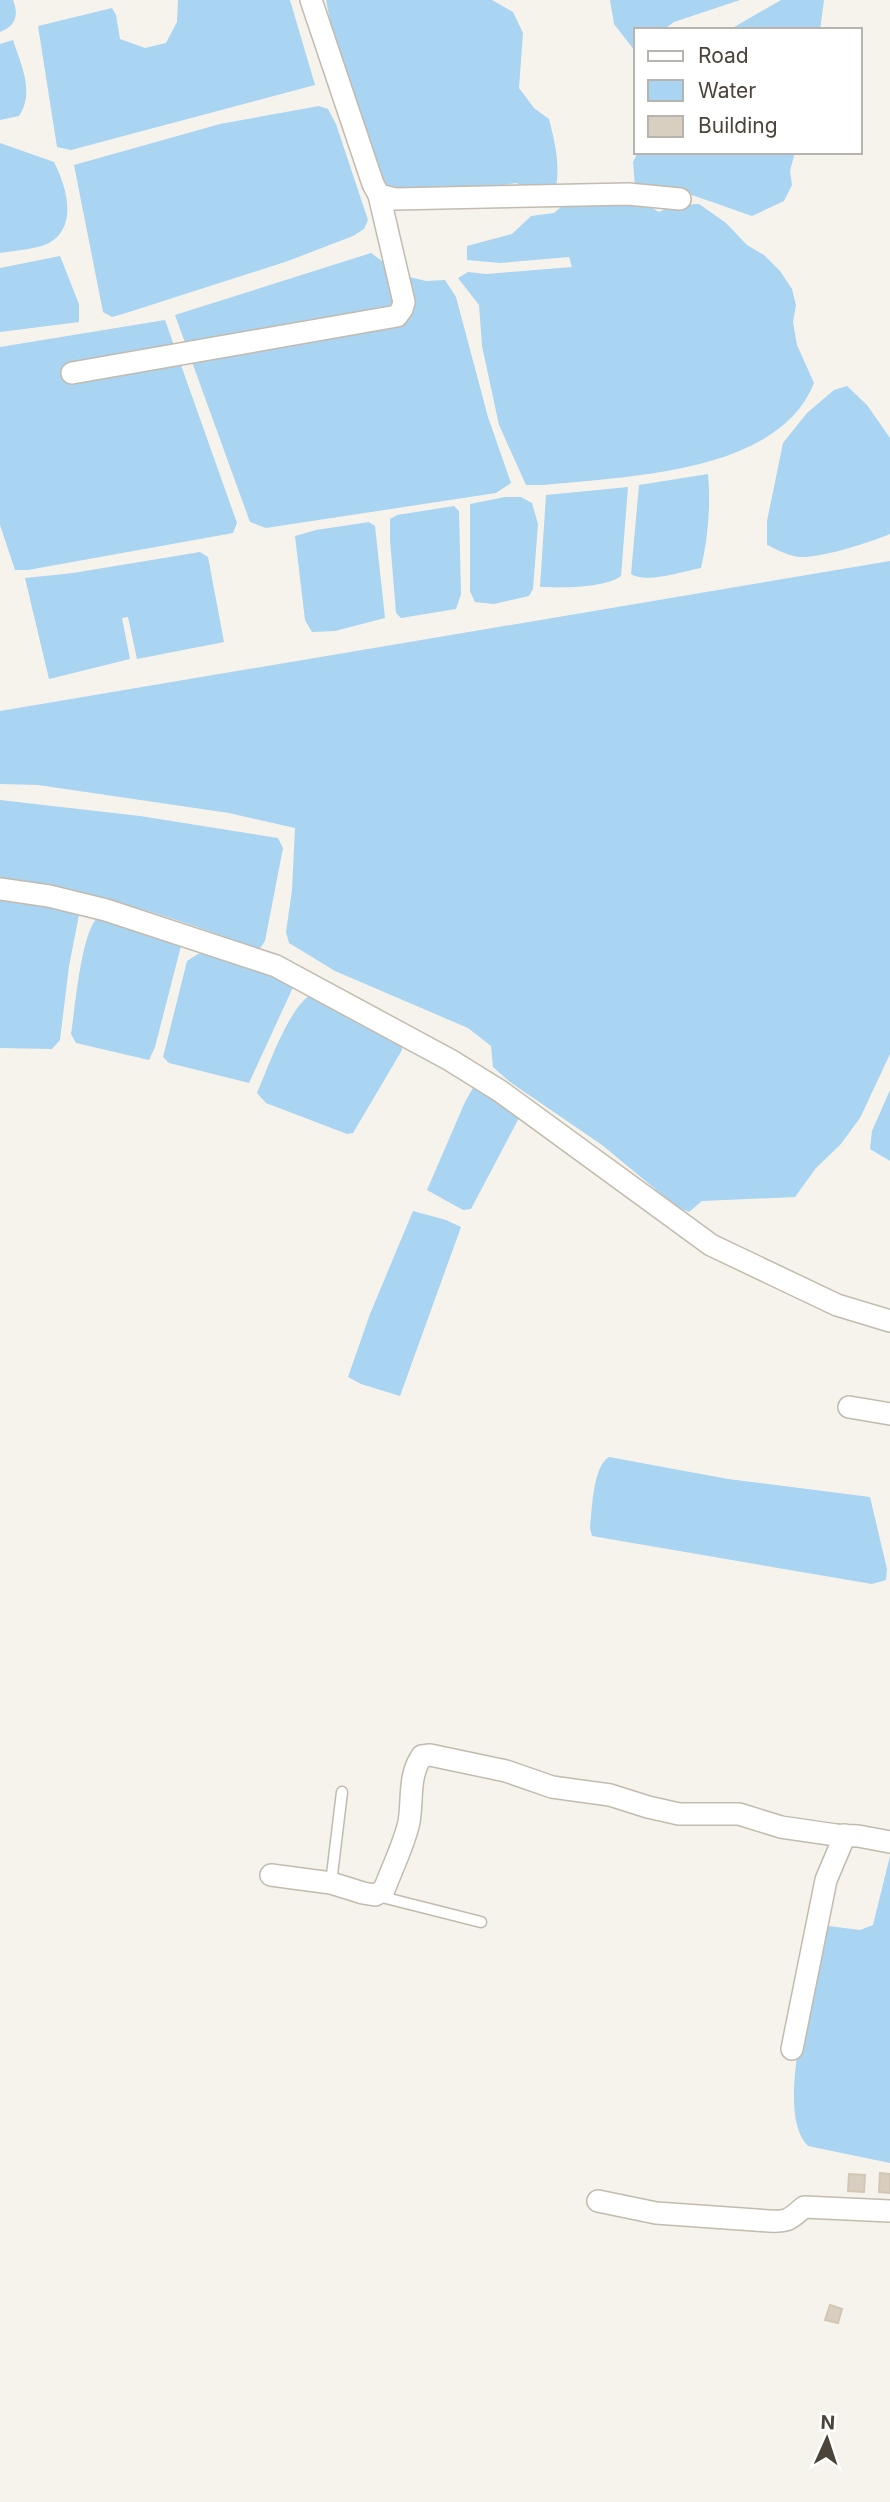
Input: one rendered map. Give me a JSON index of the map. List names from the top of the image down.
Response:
{
  "legend": ["Road", "Water", "Building"],
  "north": "top"
}
